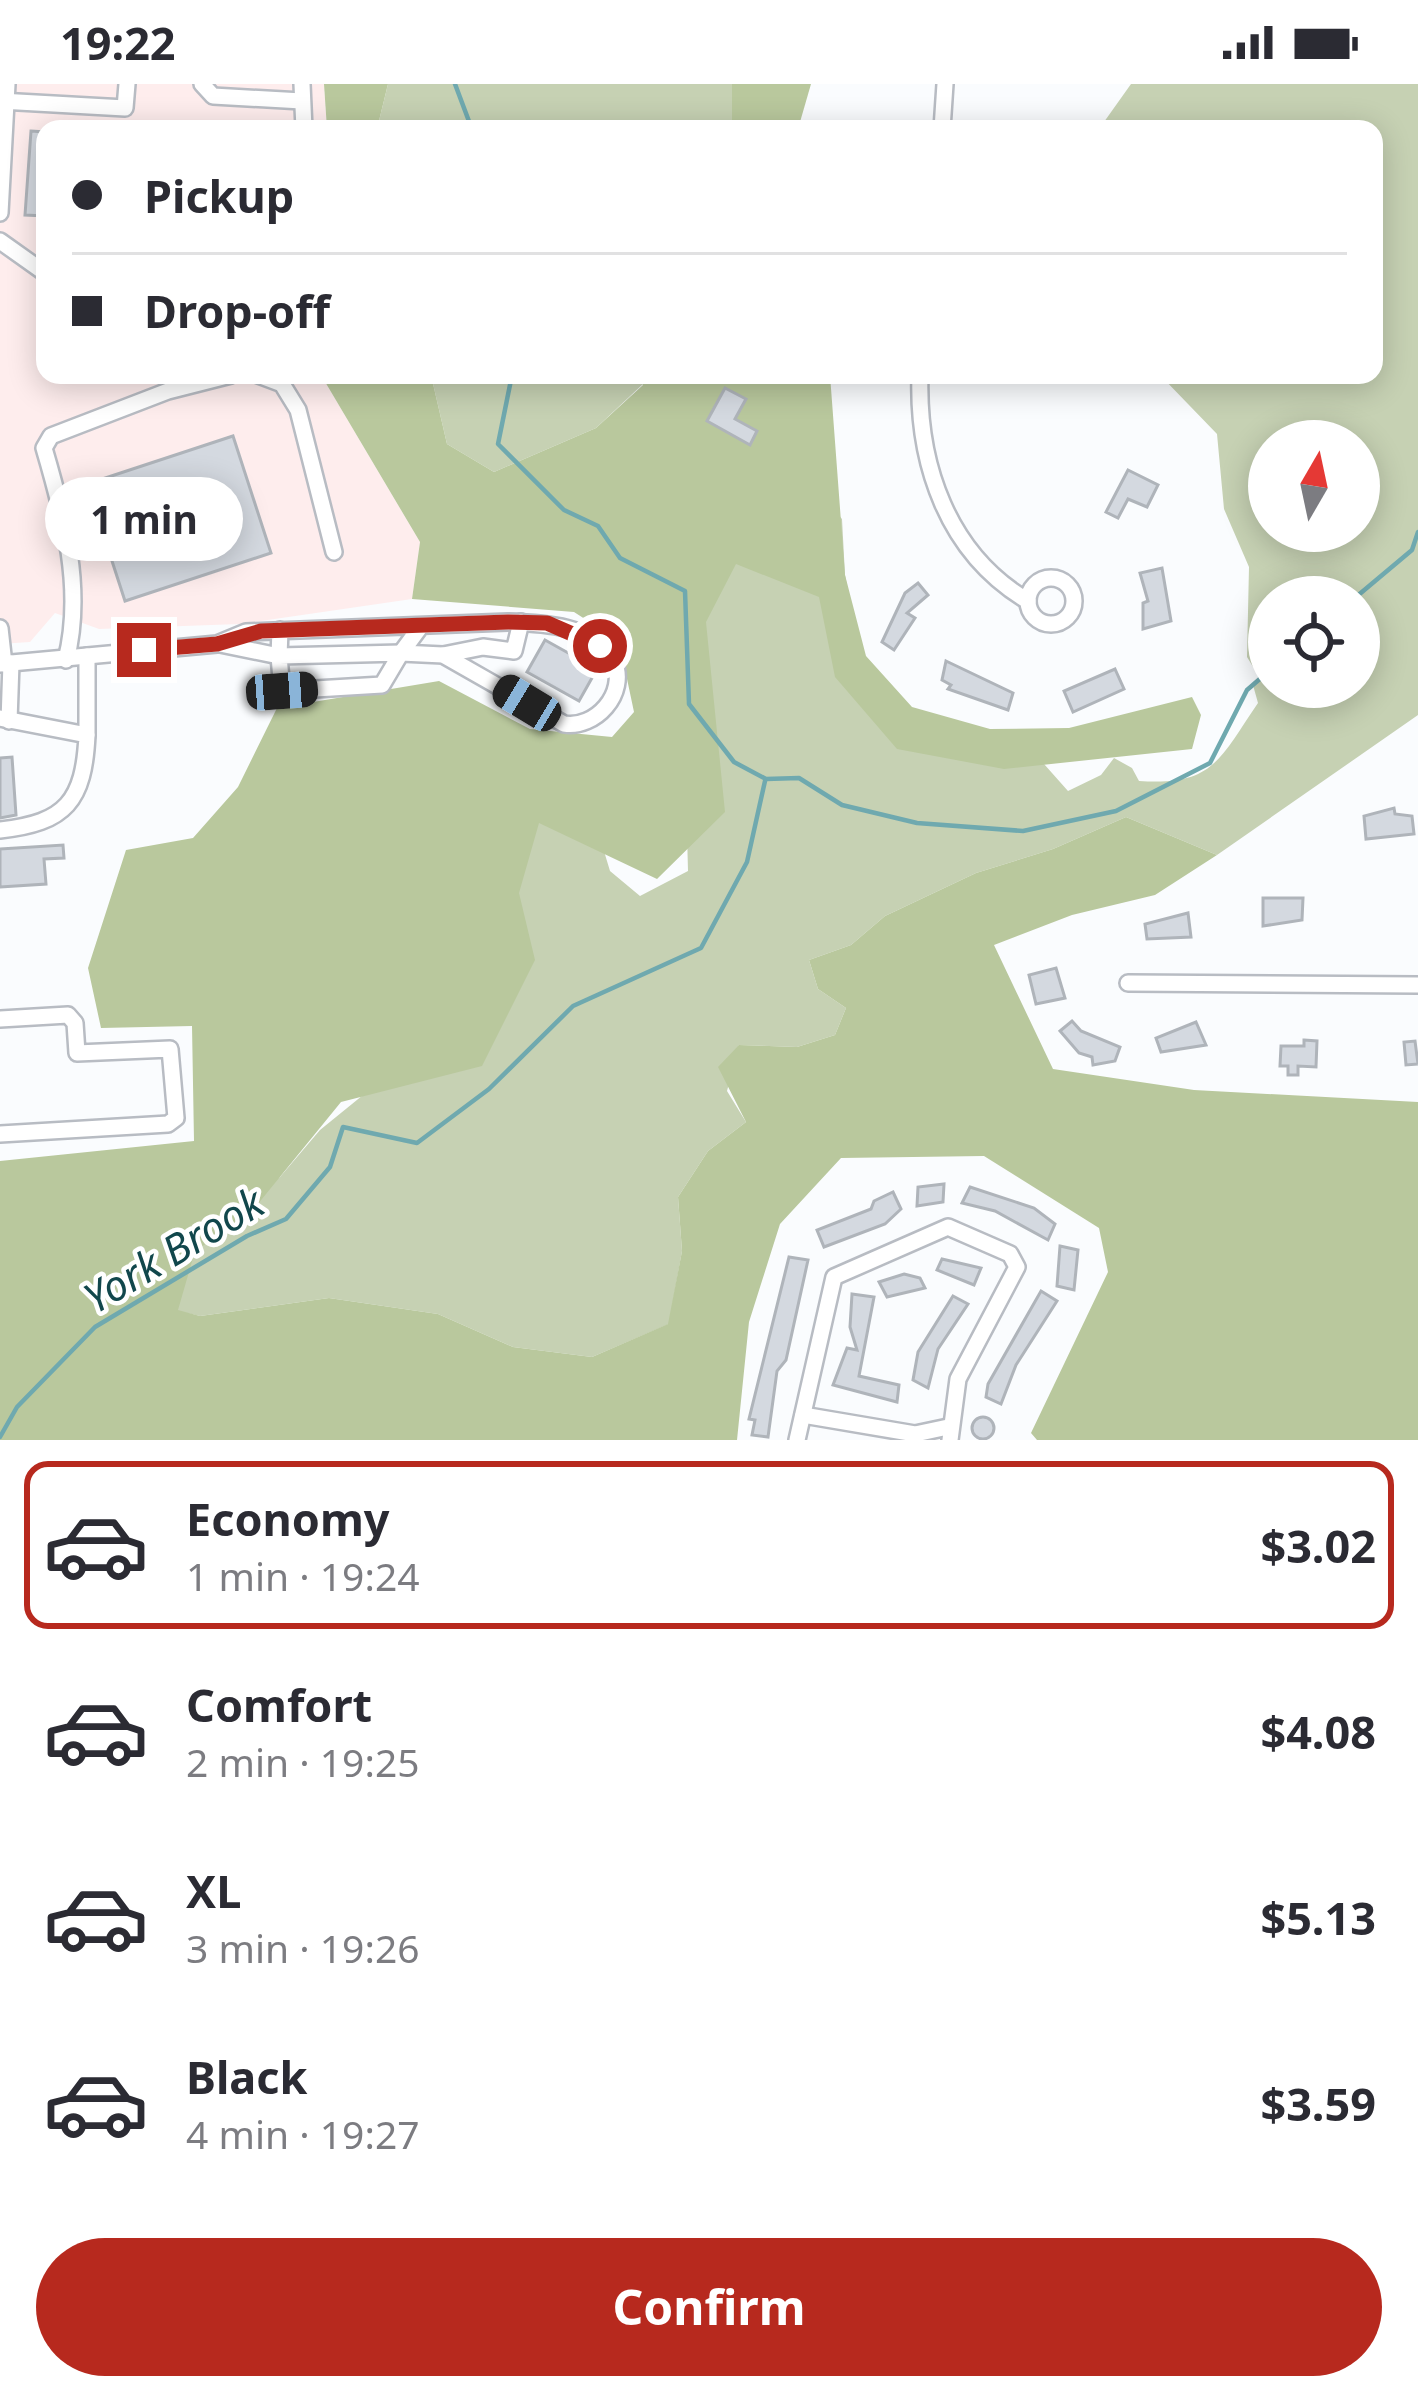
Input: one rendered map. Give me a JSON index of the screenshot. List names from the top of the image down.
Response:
{
  "water": ["York Brook"],
  "north": "top",
  "page": {
    "status": "19:22",
    "banner": ["Pickup", "Drop-off"],
    "bubble": "1 min",
    "list": [
      {
        "name": "Economy",
        "note": "1 min · 19:24",
        "value": "$3.02"
      },
      {
        "name": "Comfort",
        "note": "2 min · 19:25",
        "value": "$4.08"
      },
      {
        "name": "XL",
        "note": "3 min · 19:26",
        "value": "$5.13"
      },
      {
        "name": "Black",
        "note": "4 min · 19:27",
        "value": "$3.59"
      }
    ],
    "buttons": "Confirm"
  }
}
